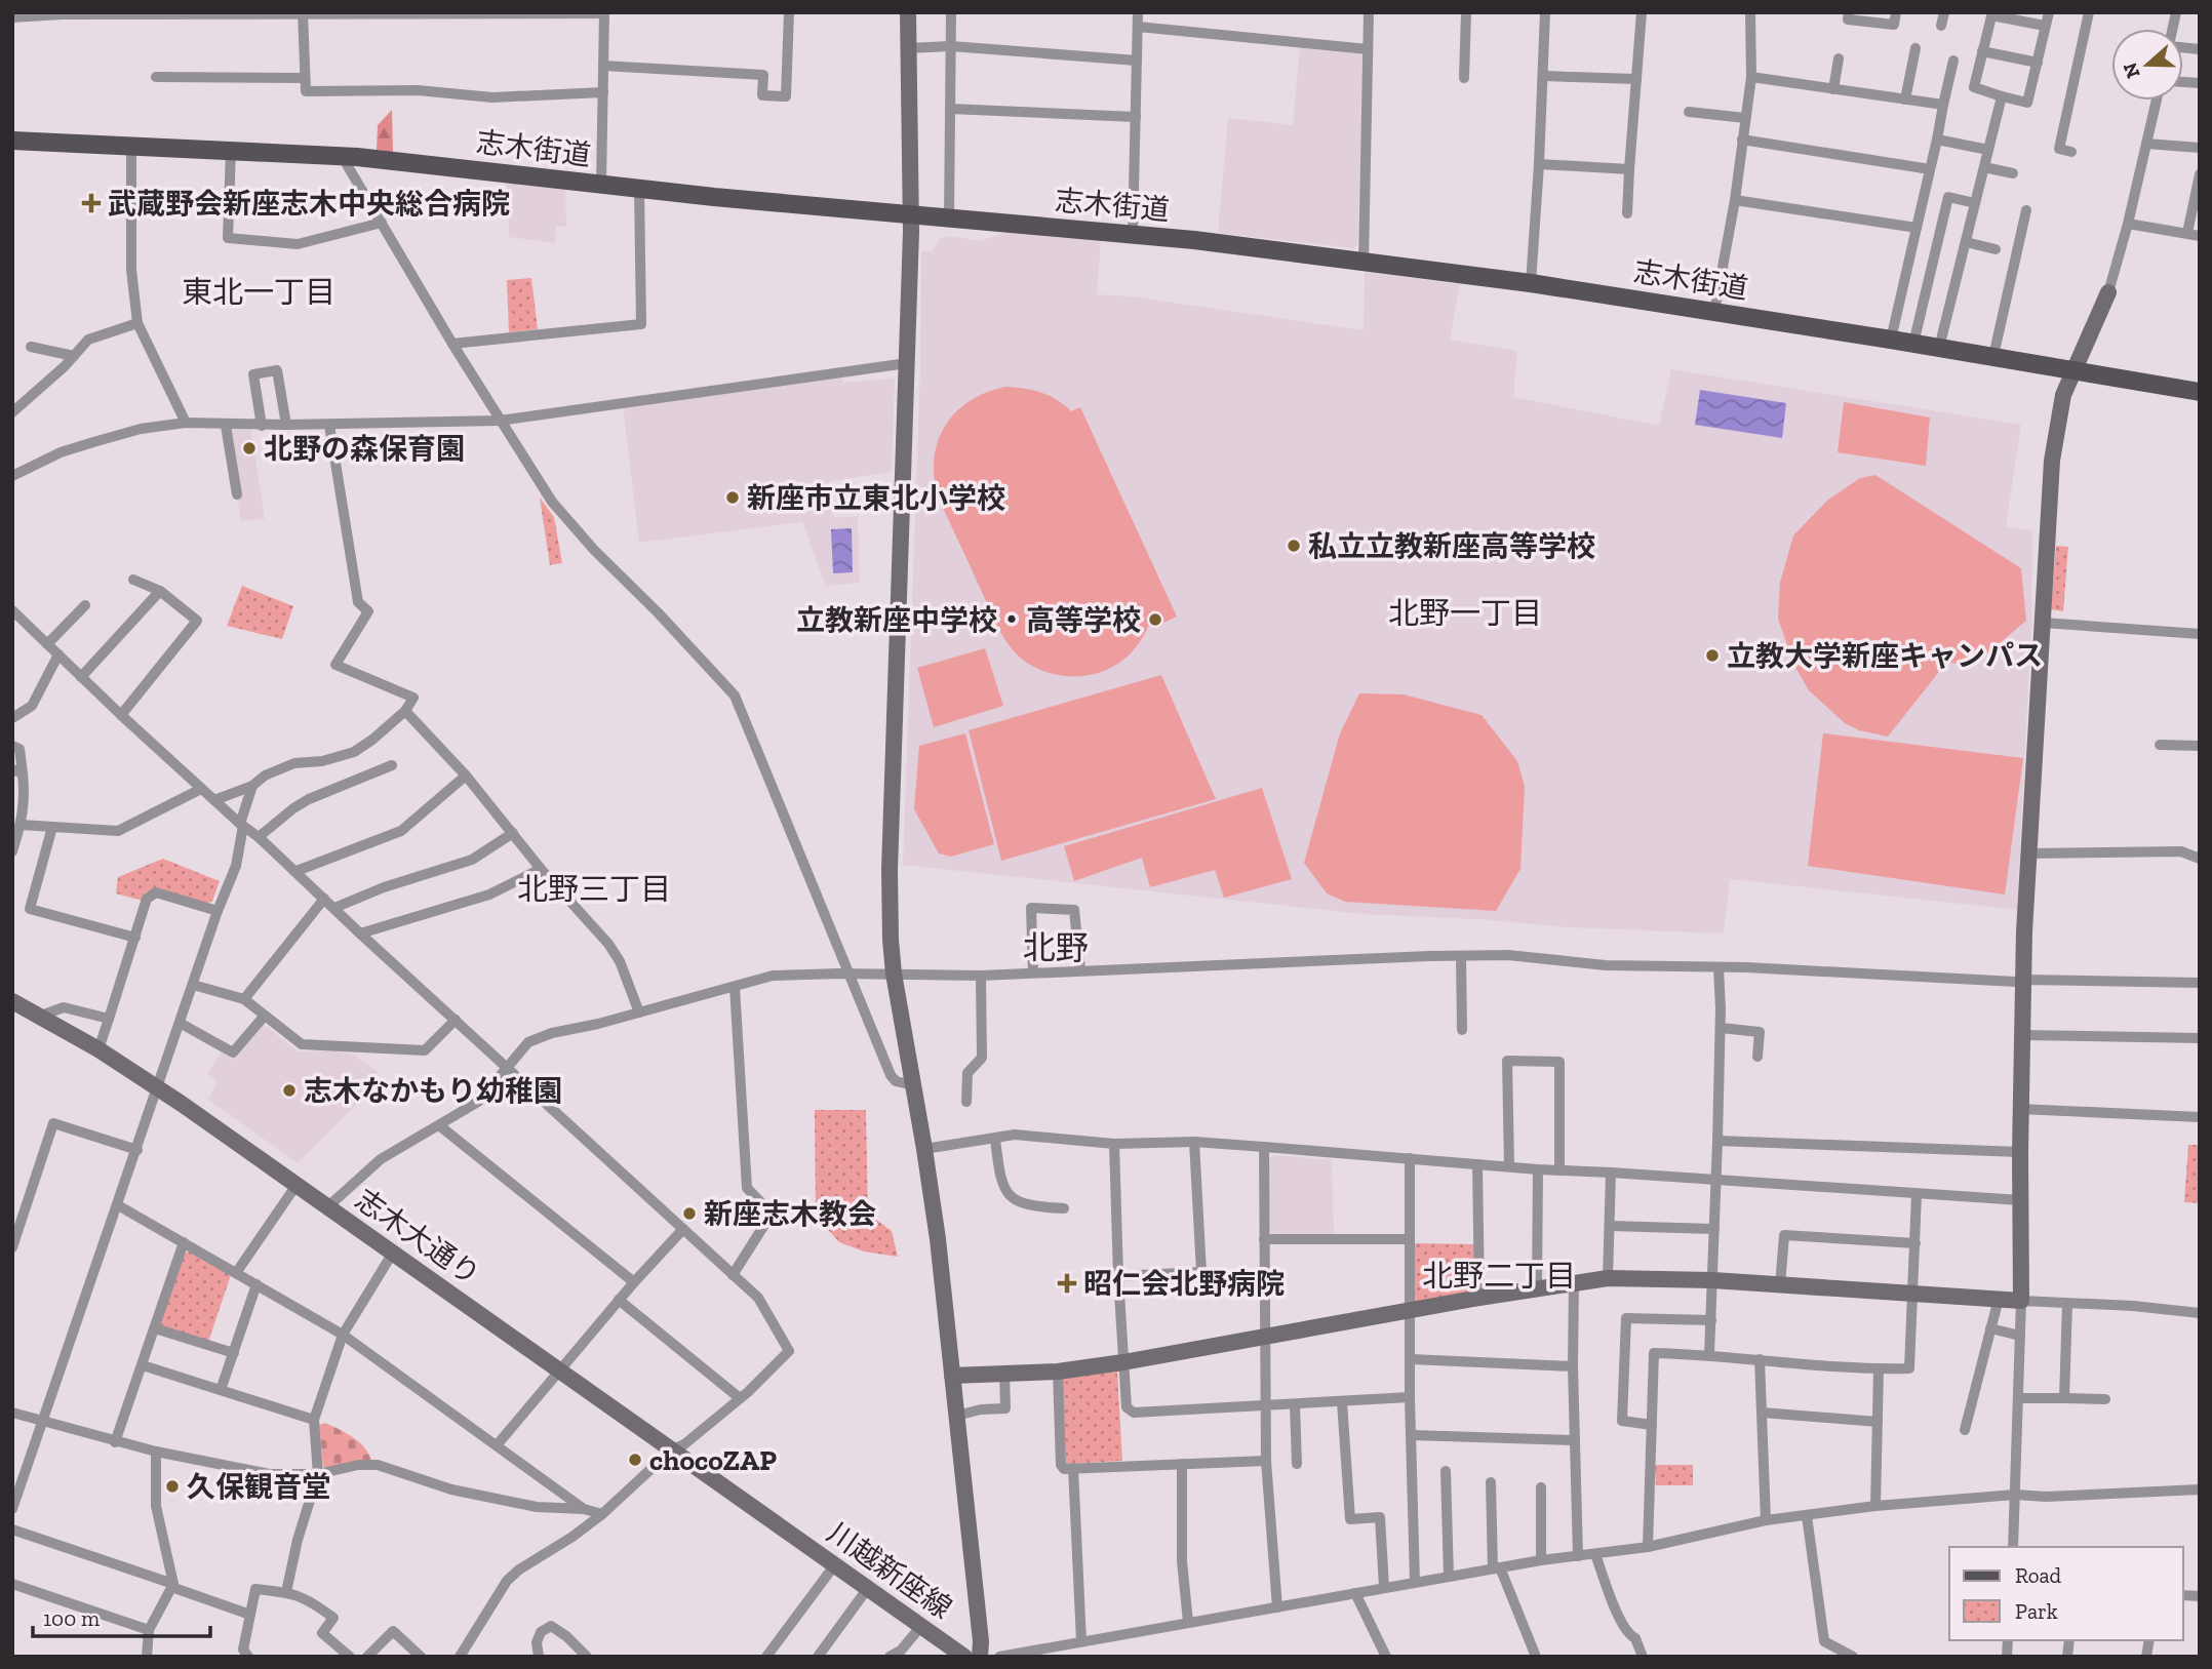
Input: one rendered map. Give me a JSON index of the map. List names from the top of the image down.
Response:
{
  "streets": {
    "main road": ["志木街道"],
    "street": ["志木大通り", "川越新座線"]
  },
  "crossings": [
    ["志木大通り", "川越新座線"]
  ],
  "districts": [
    "東北一丁目",
    "北野一丁目",
    "北野三丁目",
    "北野",
    "北野二丁目"
  ],
  "places": {
    "health": ["武蔵野会新座志木中央総合病院", "昭仁会北野病院"],
    "other": [
      "北野の森保育園",
      "新座市立東北小学校",
      "私立立教新座高等学校",
      "立教新座中学校・高等学校",
      "立教大学新座キャンパス",
      "志木なかもり幼稚園",
      "新座志木教会",
      "chocoZAP",
      "久保観音堂"
    ]
  },
  "legend": ["Road", "Park"],
  "scale_bar": "100 m",
  "north": "left"
}
